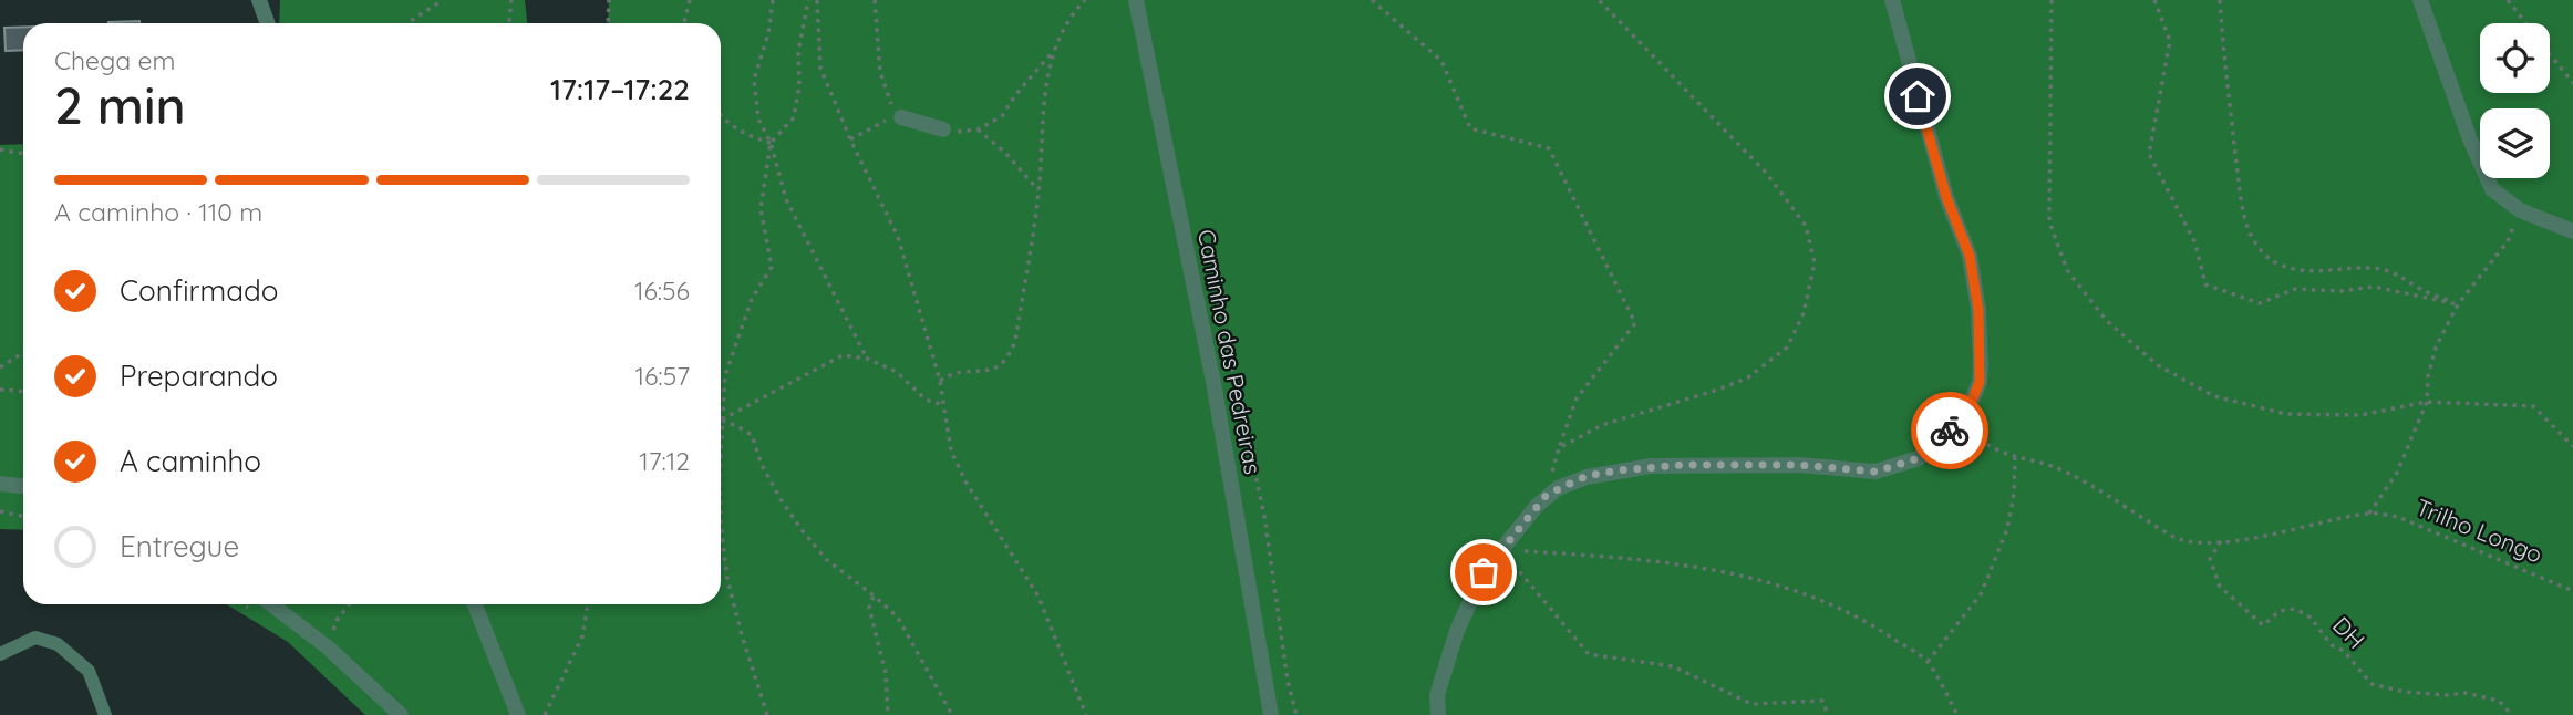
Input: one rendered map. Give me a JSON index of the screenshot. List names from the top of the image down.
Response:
{
  "streets": {
    "street": ["Caminho das Pedreiras"],
    "path": ["Trilho Longo", "DH"]
  },
  "page": {
    "heading": ["2 min", "Chega em", "17:17–17:22"],
    "bar": "A caminho · 110 m",
    "list": [
      ["Confirmado", "16:56"],
      ["Preparando", "16:57"],
      ["A caminho", "17:12"],
      "Entregue"
    ]
  }
}
